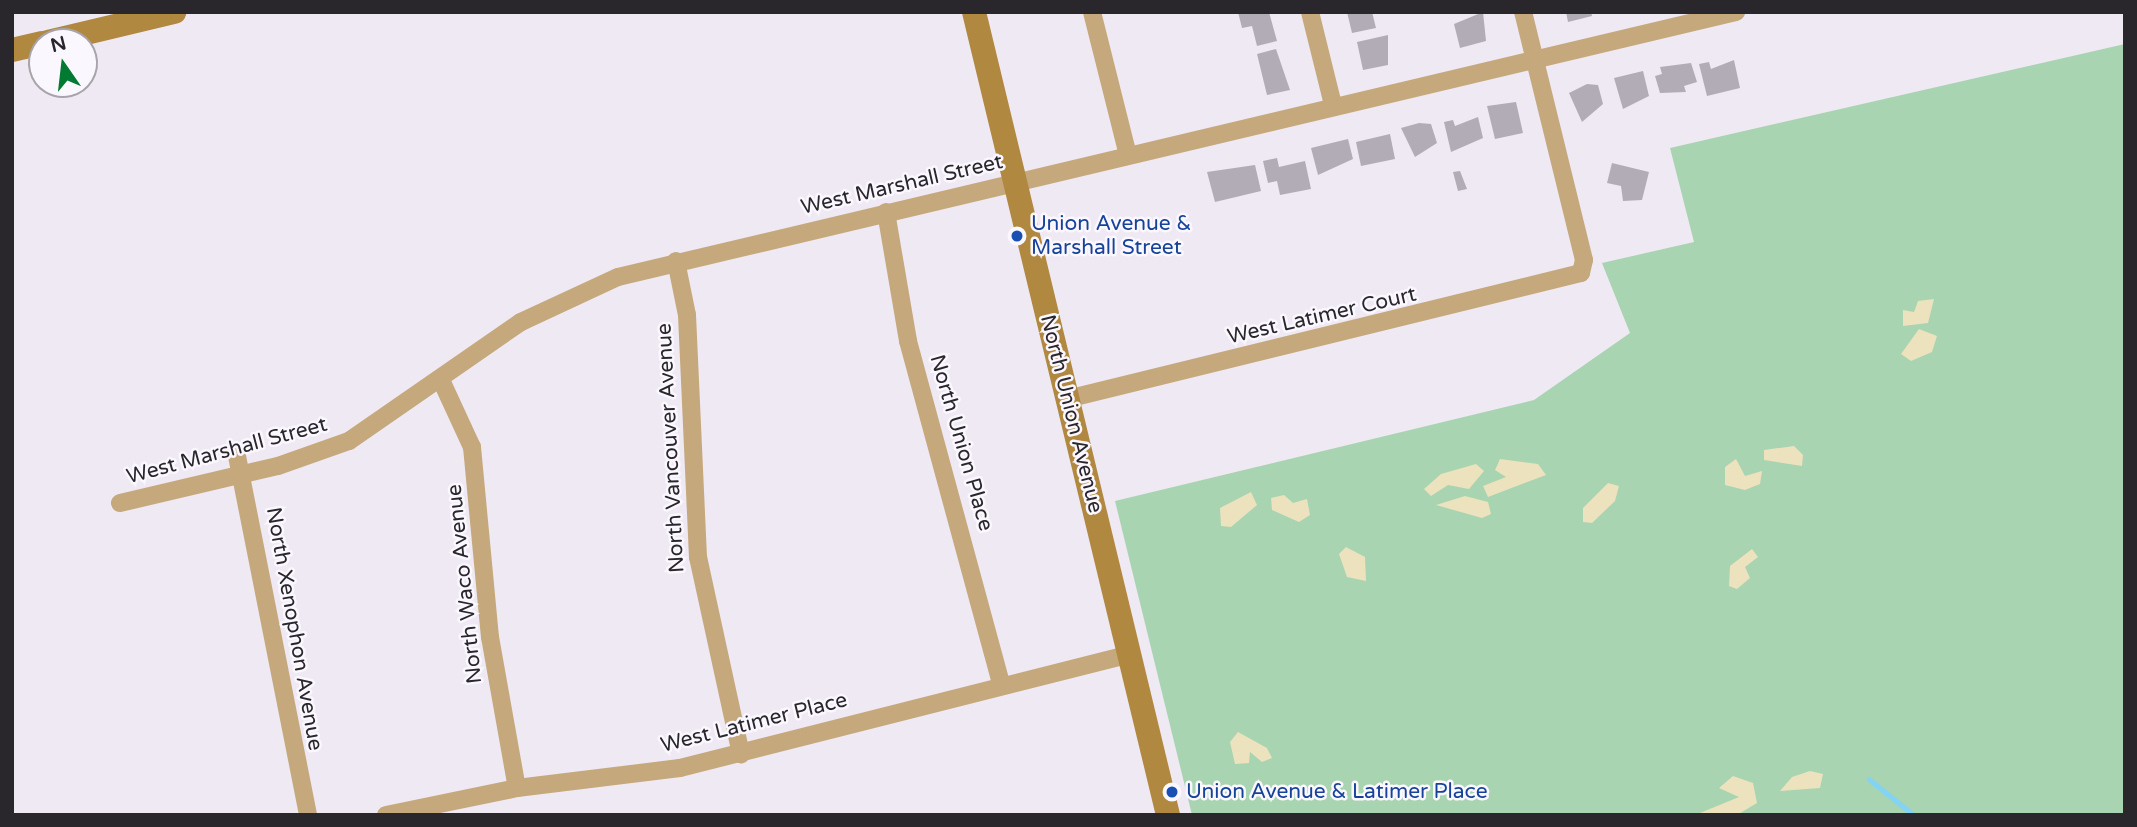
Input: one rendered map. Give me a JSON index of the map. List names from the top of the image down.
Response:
{
  "streets": {
    "street": [
      "West Marshall Street",
      "West Latimer Court",
      "North Union Avenue",
      "North Union Place",
      "North Vancouver Avenue",
      "North Waco Avenue",
      "North Xenophon Avenue",
      "West Latimer Place"
    ]
  },
  "crossings": [
    ["West Marshall Street", "West Latimer Court"],
    ["West Marshall Street", "North Union Avenue"],
    ["West Marshall Street", "North Union Place"],
    ["West Marshall Street", "North Vancouver Avenue"],
    ["West Marshall Street", "North Waco Avenue"],
    ["West Marshall Street", "North Xenophon Avenue"],
    ["West Latimer Court", "North Union Avenue"],
    ["North Union Avenue", "West Latimer Place"],
    ["North Union Place", "West Latimer Place"],
    ["North Vancouver Avenue", "West Latimer Place"],
    ["North Waco Avenue", "West Latimer Place"]
  ],
  "places": ["Union Avenue & Marshall Street", "Union Avenue & Latimer Place"],
  "north": "top"
}
